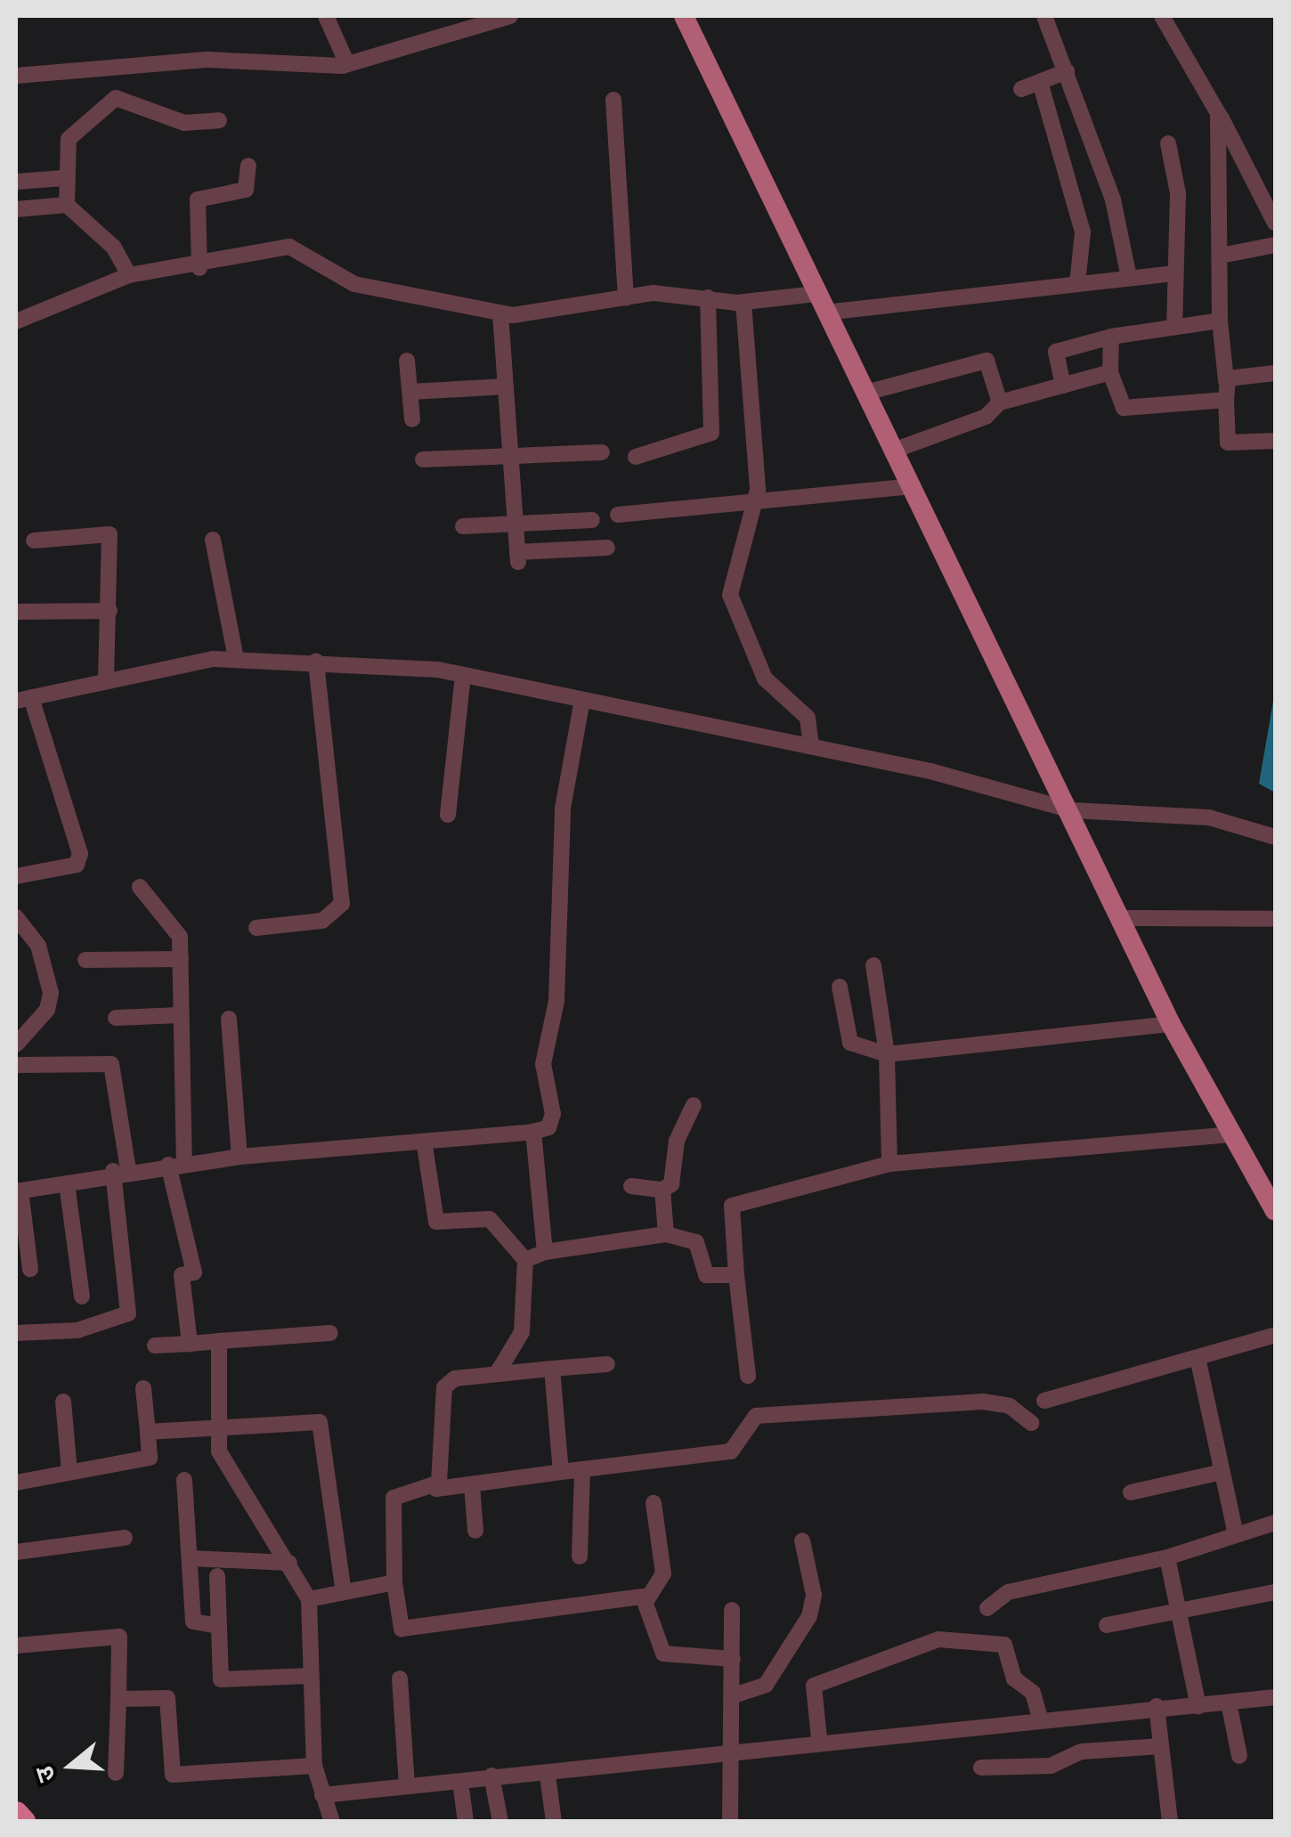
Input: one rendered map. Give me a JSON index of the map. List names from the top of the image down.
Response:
{
  "north": "left"
}
